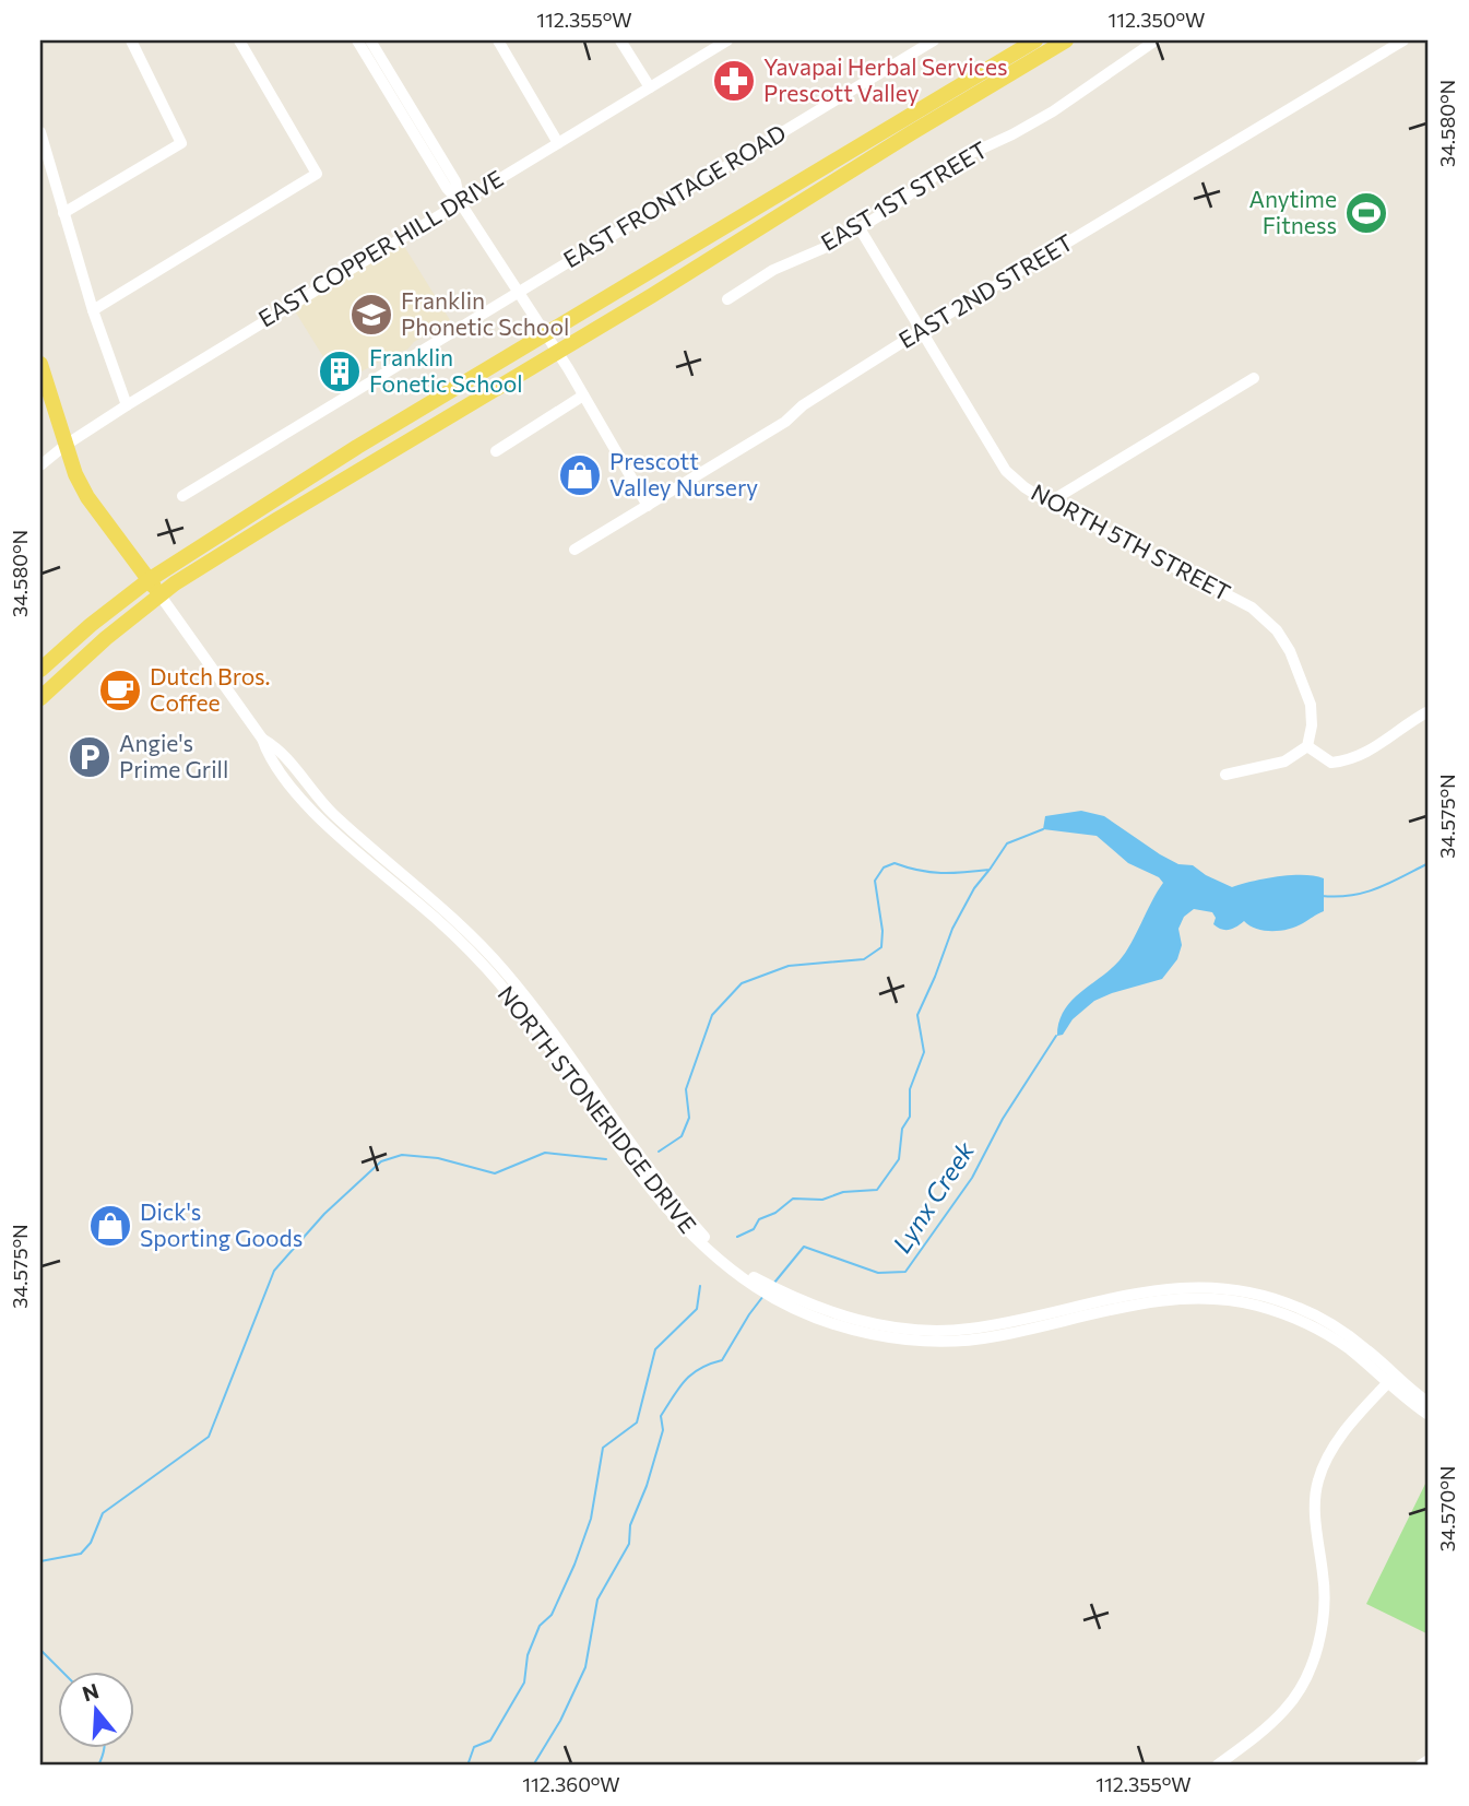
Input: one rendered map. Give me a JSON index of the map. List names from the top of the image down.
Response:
{
  "streets": {
    "main road": ["NORTH STONERIDGE DRIVE"],
    "street": [
      "EAST FRONTAGE ROAD",
      "EAST 1ST STREET",
      "EAST COPPER HILL DRIVE",
      "EAST 2ND STREET",
      "NORTH 5TH STREET"
    ]
  },
  "crossings": [
    ["EAST 1ST STREET", "NORTH 5TH STREET"],
    ["EAST COPPER HILL DRIVE", "NORTH STONERIDGE DRIVE"],
    ["EAST 2ND STREET", "NORTH 5TH STREET"]
  ],
  "water": ["Lynx Creek"],
  "places": {
    "pharmacy": ["Yavapai Herbal Services Prescott Valley"],
    "sports": ["Anytime Fitness"],
    "school or university": ["Franklin Phonetic School"],
    "building": ["Franklin Fonetic School"],
    "shop": ["Prescott Valley Nursery", "Dick's Sporting Goods"],
    "cafe": ["Dutch Bros. Coffee"],
    "parking": ["Angie's Prime Grill"]
  },
  "north": "top",
  "coordinates": [
    "112.355°W",
    "112.350°W",
    "34.580°N",
    "34.575°N",
    "34.570°N",
    "112.360°W"
  ]
}
